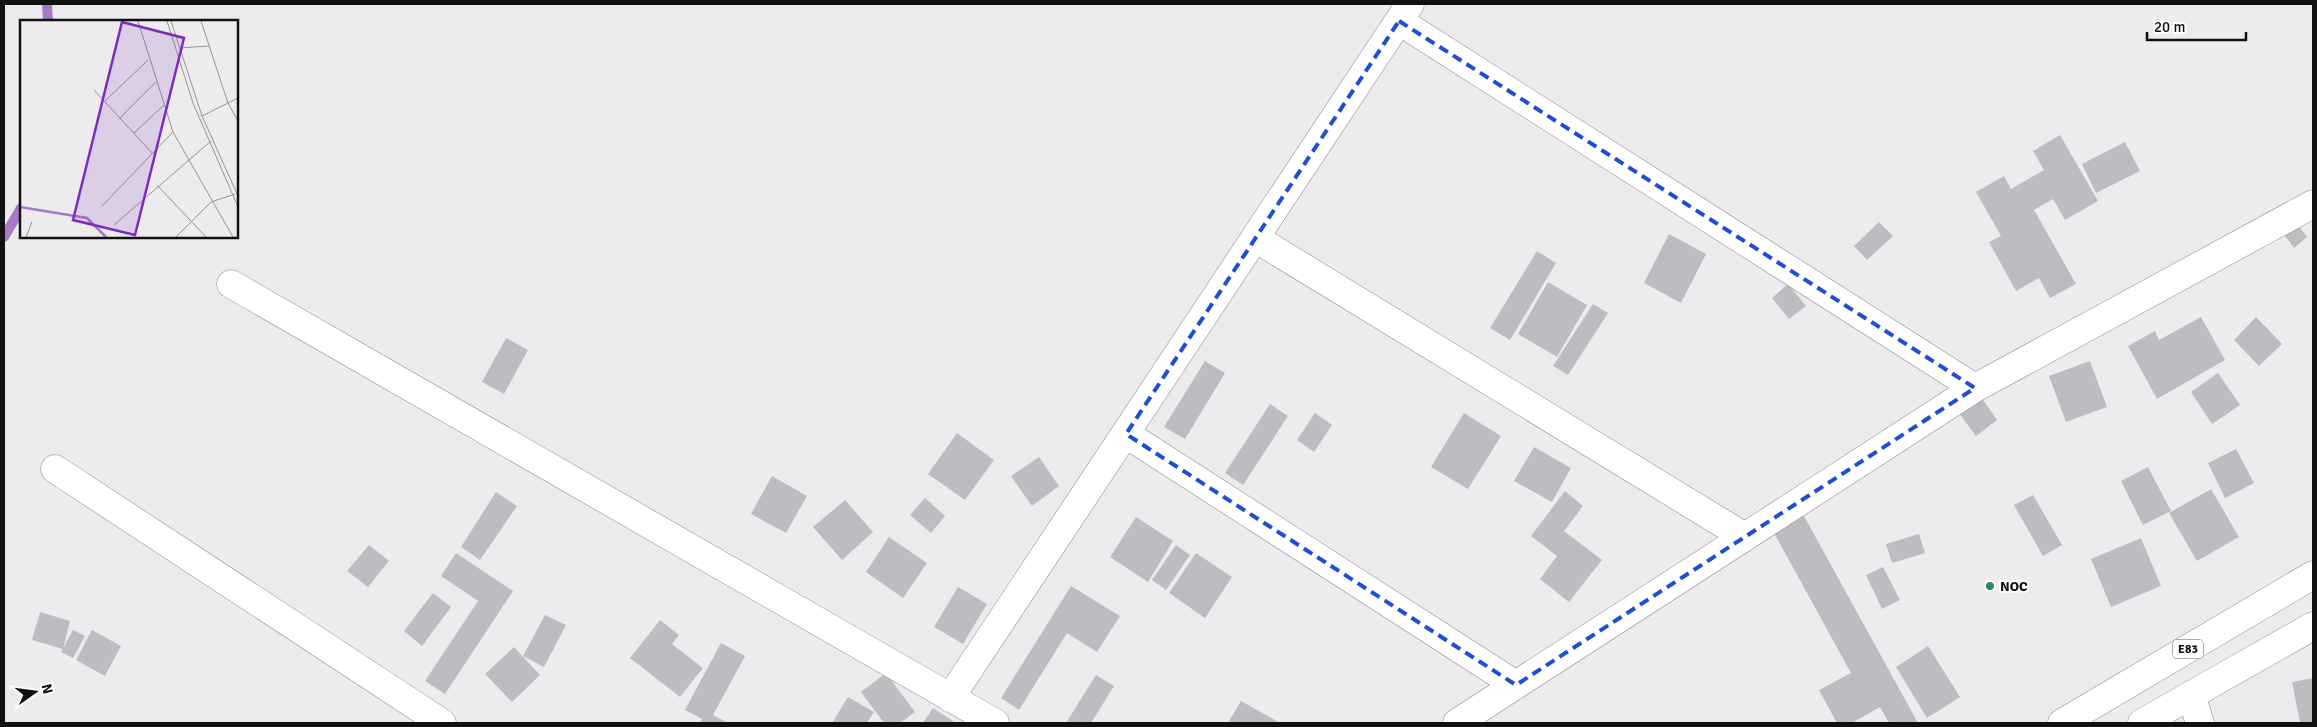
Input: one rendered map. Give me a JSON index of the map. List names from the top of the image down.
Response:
{
  "streets": {
    "street": ["E83"]
  },
  "places": ["NOC"],
  "scale_bar": "20 m",
  "north": "right"
}
